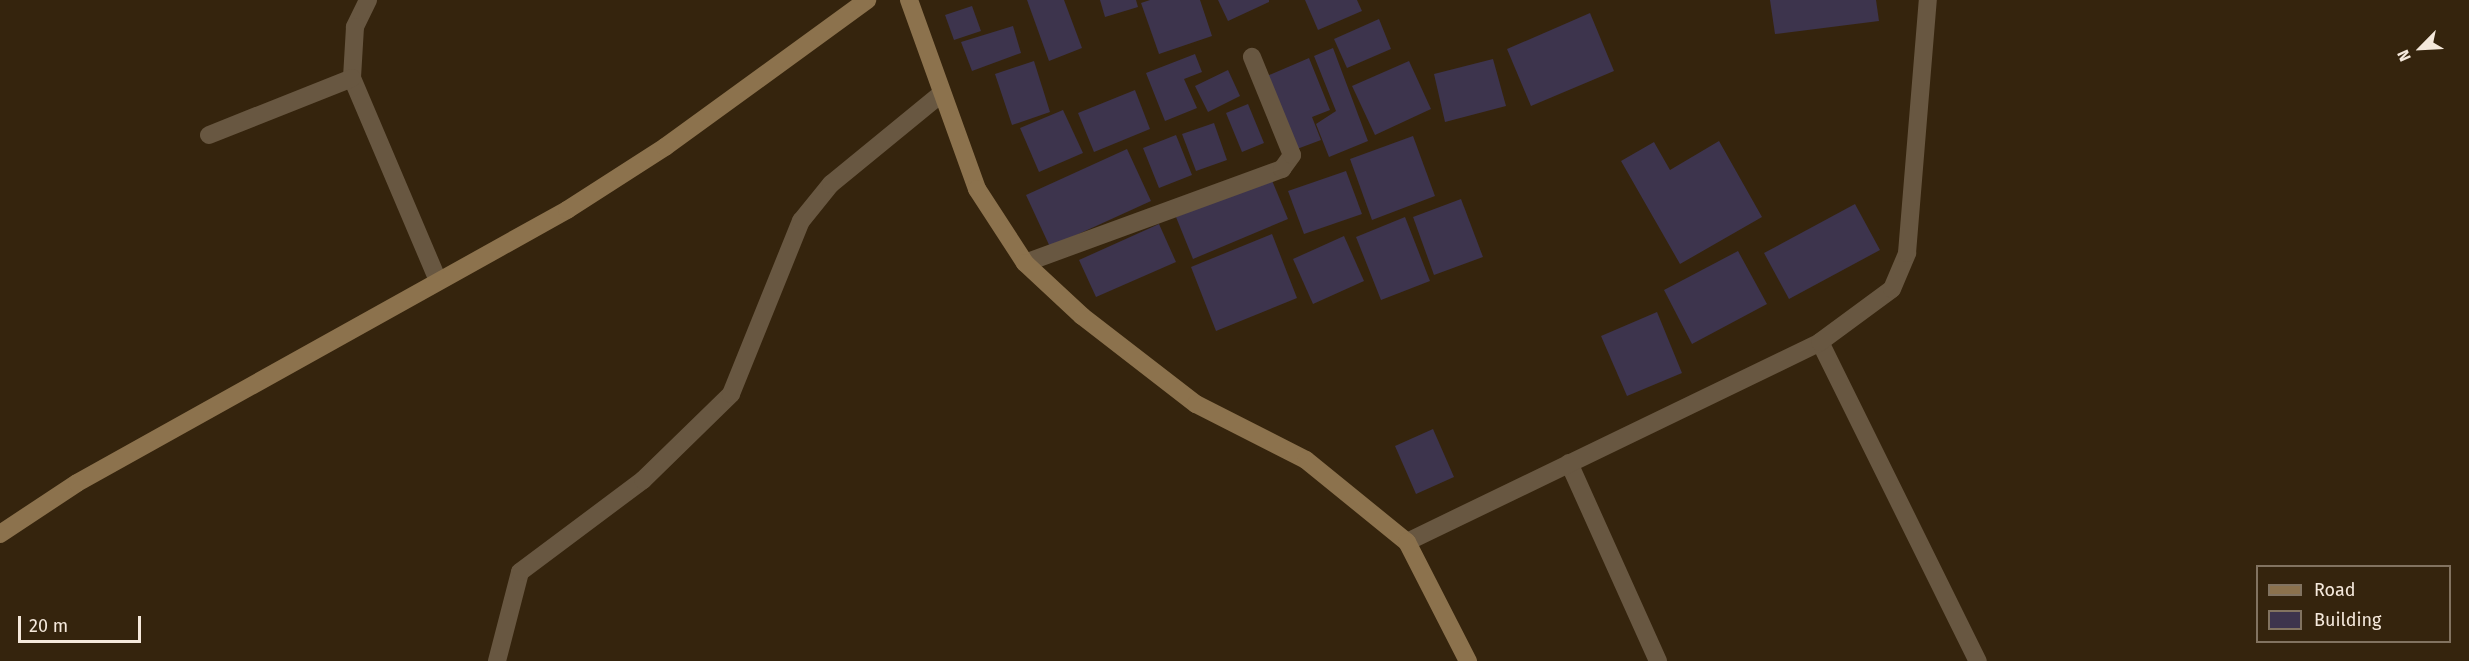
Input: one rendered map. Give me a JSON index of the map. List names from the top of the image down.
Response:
{
  "legend": ["Road", "Building"],
  "scale_bar": "20 m",
  "north": "bottom left"
}
